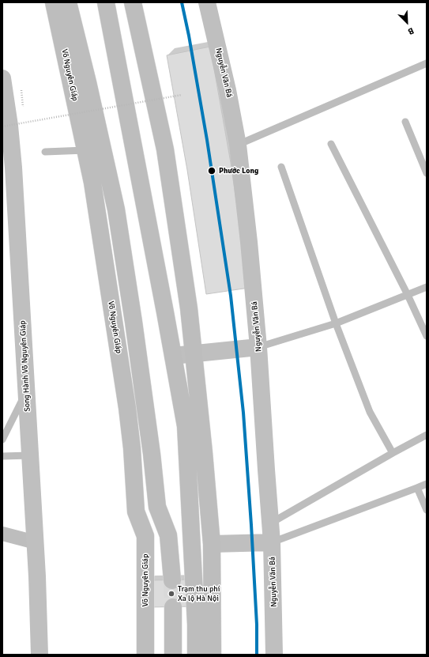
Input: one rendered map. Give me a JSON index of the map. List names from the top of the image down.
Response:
{
  "streets": {
    "highway": ["Võ Nguyên Giáp"],
    "main road": ["Nguyễn Văn Bá", "Song Hành Võ Nguyên Giáp"]
  },
  "places": ["Phước Long", "Trạm thu phí Xa lộ Hà Nội"],
  "north": "bottom right"
}
